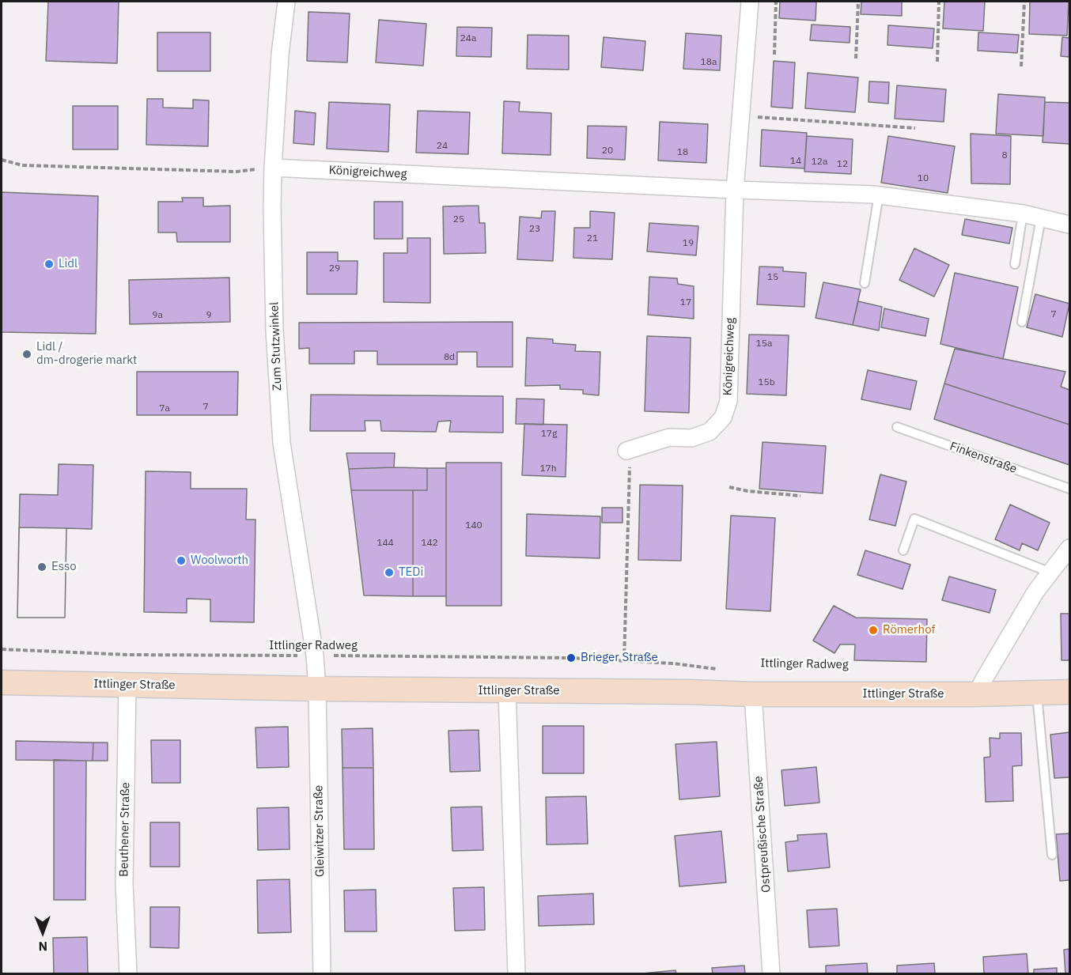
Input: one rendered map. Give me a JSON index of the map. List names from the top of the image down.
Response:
{
  "streets": {
    "street": [
      "Königreichweg",
      "Zum Stutzwinkel",
      "Ittlinger Straße",
      "Beuthener Straße",
      "Gleiwitzer Straße",
      "Ostpreußische Straße"
    ],
    "lane": ["Finkenstraße"],
    "path": ["Ittlinger Radweg"]
  },
  "crossings": [
    ["Königreichweg", "Zum Stutzwinkel"],
    ["Zum Stutzwinkel", "Ittlinger Radweg"],
    ["Zum Stutzwinkel", "Ittlinger Straße"],
    ["Zum Stutzwinkel", "Gleiwitzer Straße"],
    ["Ittlinger Straße", "Beuthener Straße"],
    ["Ittlinger Straße", "Gleiwitzer Straße"],
    ["Ittlinger Straße", "Ostpreußische Straße"]
  ],
  "places": [
    "Lidl",
    "Lidl / dm-drogerie markt",
    "Woolworth",
    "Esso",
    "TEDi",
    "Römerhof",
    "Brieger Straße"
  ],
  "house_numbers": [
    "24a",
    "18a",
    "24",
    "20",
    "18",
    "8",
    "14",
    "12a",
    "12",
    "10",
    "25",
    "23",
    "21",
    "19",
    "29",
    "15",
    "17",
    "7",
    "9a",
    "9",
    "15a",
    "8d",
    "15b",
    "7",
    "7a",
    "17g",
    "17h",
    "140",
    "144",
    "142"
  ],
  "north": "bottom"
}
